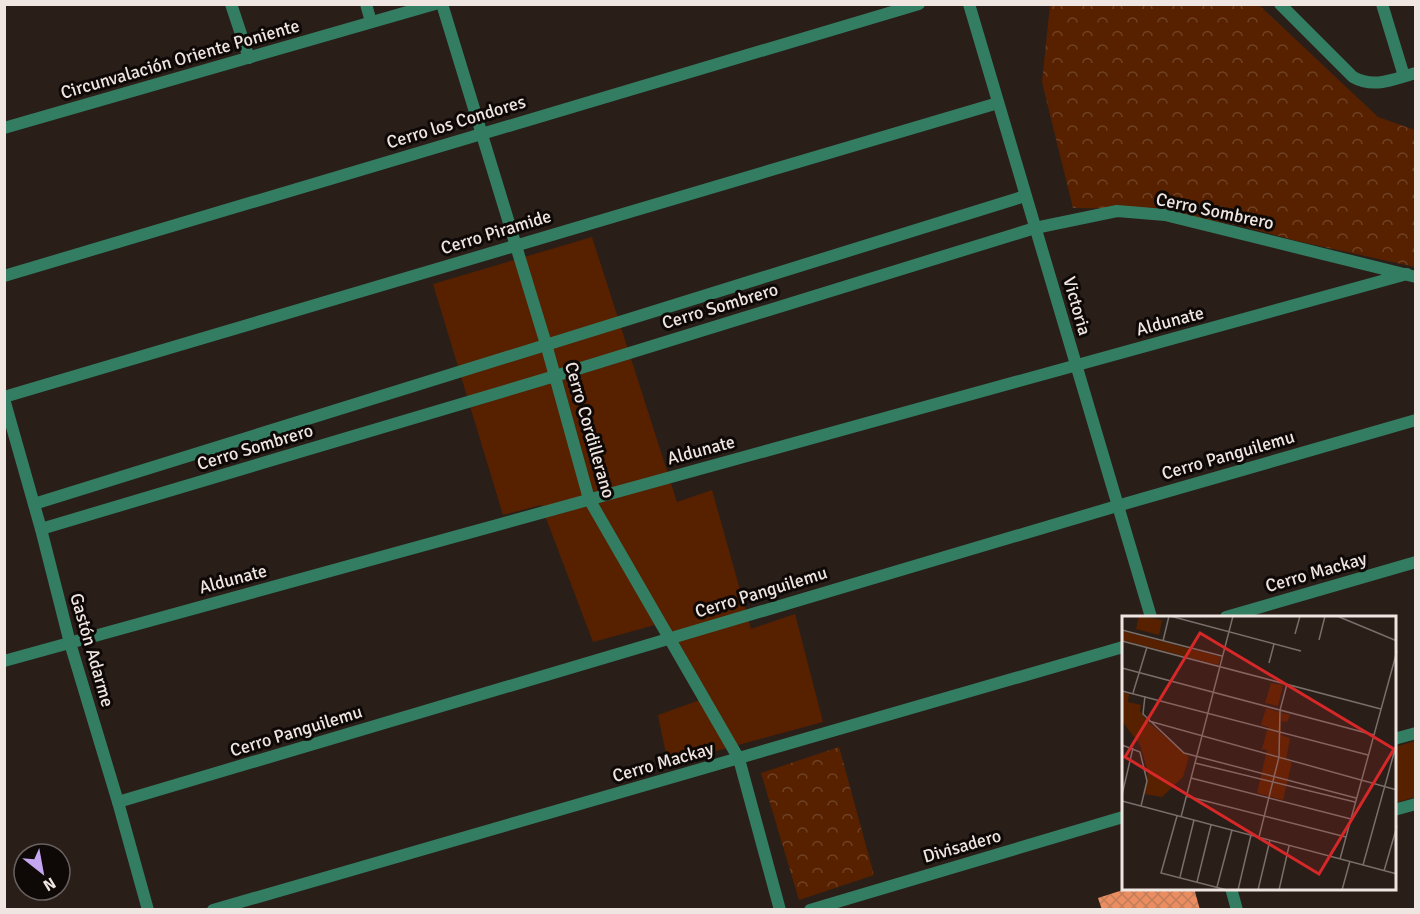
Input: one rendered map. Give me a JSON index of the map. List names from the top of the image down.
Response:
{
  "streets": {
    "street": [
      "Circunvalación Oriente Poniente",
      "Cerro los Condores",
      "Cerro Sombrero",
      "Cerro Piramide",
      "Victoria",
      "Aldunate",
      "Cerro Cordillerano",
      "Cerro Panguilemu",
      "Cerro Mackay",
      "Gastón Adarme",
      "Divisadero"
    ]
  },
  "crossings": [
    ["Cerro los Condores", "Cerro Cordillerano"],
    ["Cerro Sombrero", "Victoria"],
    ["Cerro Sombrero", "Aldunate"],
    ["Cerro Sombrero", "Cerro Cordillerano"],
    ["Cerro Sombrero", "Gastón Adarme"],
    ["Cerro Piramide", "Victoria"],
    ["Cerro Piramide", "Cerro Cordillerano"],
    ["Cerro Piramide", "Gastón Adarme"],
    ["Victoria", "Aldunate"],
    ["Victoria", "Cerro Panguilemu"],
    ["Aldunate", "Cerro Cordillerano"],
    ["Aldunate", "Gastón Adarme"],
    ["Cerro Cordillerano", "Cerro Panguilemu"],
    ["Cerro Cordillerano", "Cerro Mackay"],
    ["Cerro Panguilemu", "Gastón Adarme"]
  ],
  "north": "bottom right"
}
